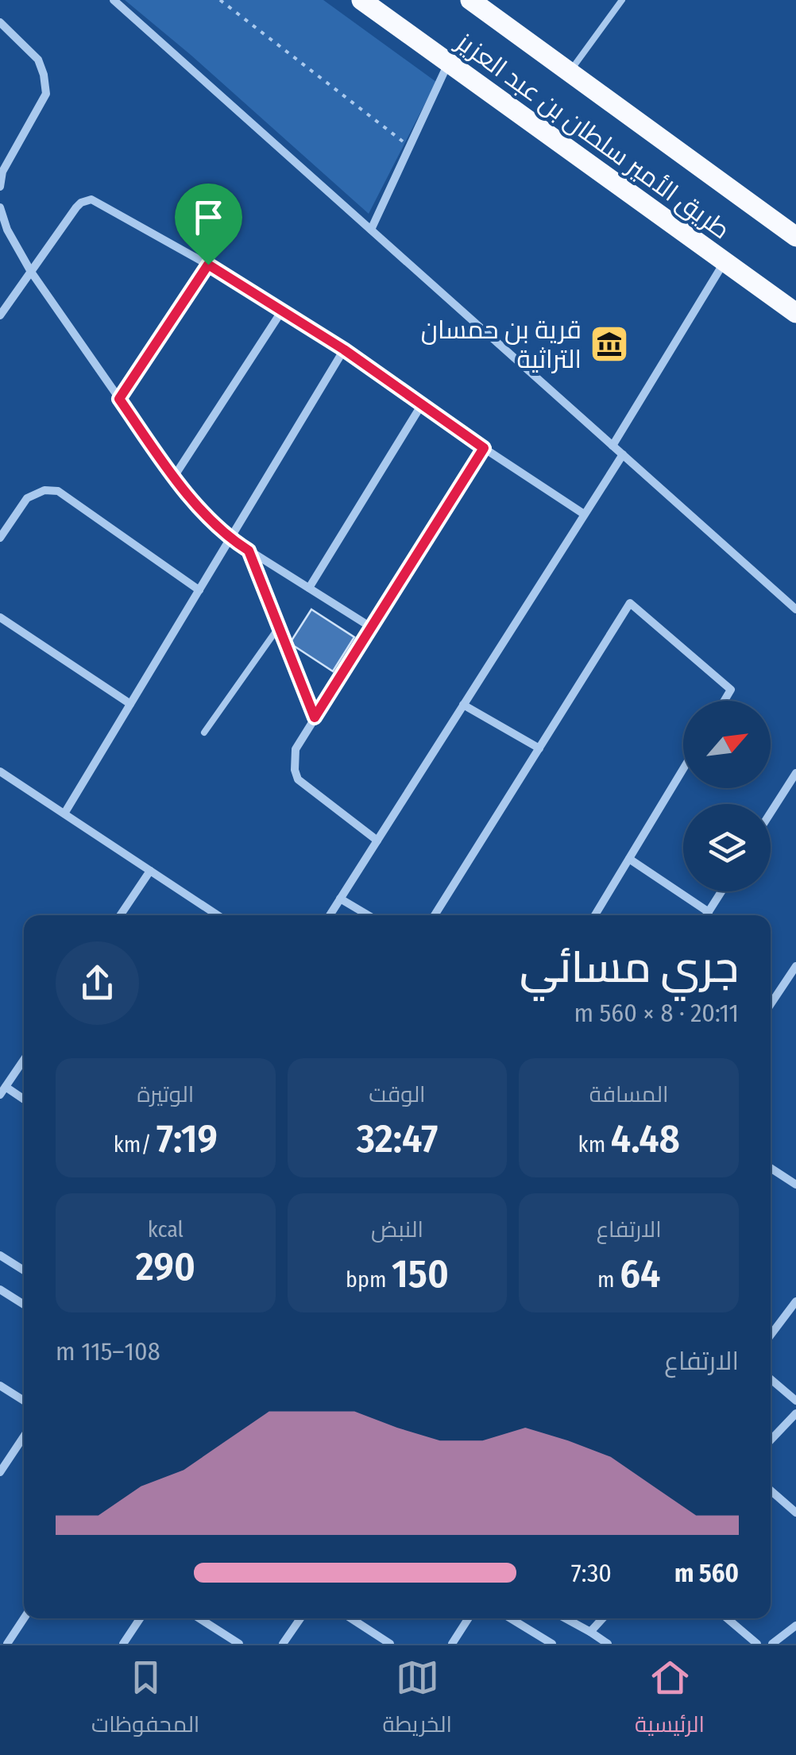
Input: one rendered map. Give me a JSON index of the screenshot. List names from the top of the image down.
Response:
{
  "streets": {
    "highway": ["طريق الأمير سلطان بن عبد العزيز"]
  },
  "places": {
    "museum": ["قرية بن حمسان التراثية"]
  },
  "north": "top right",
  "page": {
    "heading": ["جري مسائي", "20:11 · 8 × 560 m"],
    "stats": [
      ["المسافة", "4.48 km"],
      ["الوقت", "32:47"],
      ["الوتيرة", "7:19 /km"],
      ["الارتفاع", "64 m"],
      ["النبض", "150 bpm"],
      ["kcal", "290"]
    ],
    "chart": ["الارتفاع", "108–115 m"],
    "list": [
      {
        "name": "560 m",
        "note": "7:30"
      }
    ],
    "tabs": ["الرئيسية", "الخريطة", "المحفوظات"]
  }
}
